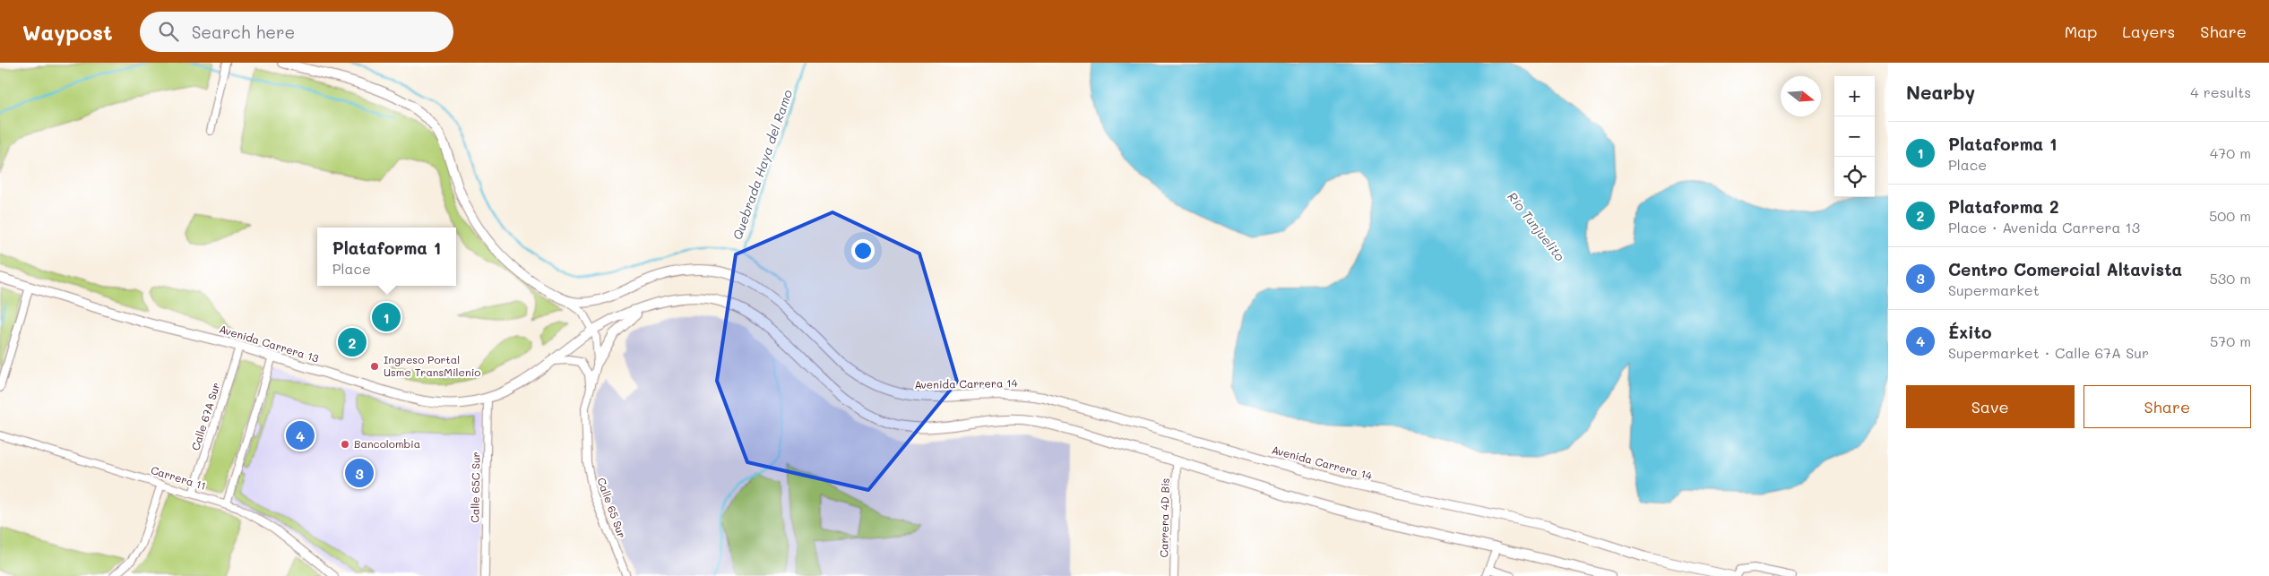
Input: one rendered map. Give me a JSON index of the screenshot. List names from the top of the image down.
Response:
{
  "streets": {
    "main road": ["Avenida Carrera 13", "Avenida Carrera 14"],
    "street": [
      "Calle 67A Sur",
      "Carrera 11",
      "Calle 65C Sur",
      "Calle 65 Sur",
      "Carrera 4D Bis"
    ]
  },
  "crossings": [
    ["Avenida Carrera 13", "Calle 67A Sur"],
    ["Avenida Carrera 13", "Calle 65C Sur"],
    ["Avenida Carrera 13", "Calle 65 Sur"],
    ["Avenida Carrera 14", "Calle 65 Sur"],
    ["Calle 67A Sur", "Carrera 11"]
  ],
  "water": ["Quebrada Haya del Ramo", "Río Tunjuelito"],
  "places": ["Ingreso Portal Usme TransMilenio", "Bancolombia"],
  "north": "right",
  "page": {
    "header": "Waypost",
    "search": "Search here",
    "nav": ["Map", "Layers", "Share"],
    "heading": ["Nearby", "4 results"],
    "map_buttons": ["+", "−"],
    "list": [
      {
        "mark": "1",
        "name": "Plataforma 1",
        "note": "Place",
        "value": "470 m"
      },
      {
        "mark": "2",
        "name": "Plataforma 2",
        "note": "Place · Avenida Carrera 13",
        "value": "500 m"
      },
      {
        "mark": "3",
        "name": "Centro Comercial Altavista",
        "note": "Supermarket",
        "value": "530 m"
      },
      {
        "mark": "4",
        "name": "Éxito",
        "note": "Supermarket · Calle 67A Sur",
        "value": "570 m"
      }
    ],
    "popup": ["Plataforma 1", "Place"],
    "pins": [
      "1",
      "2",
      "4",
      "3"
    ],
    "buttons": ["Save", "Share"]
  }
}
